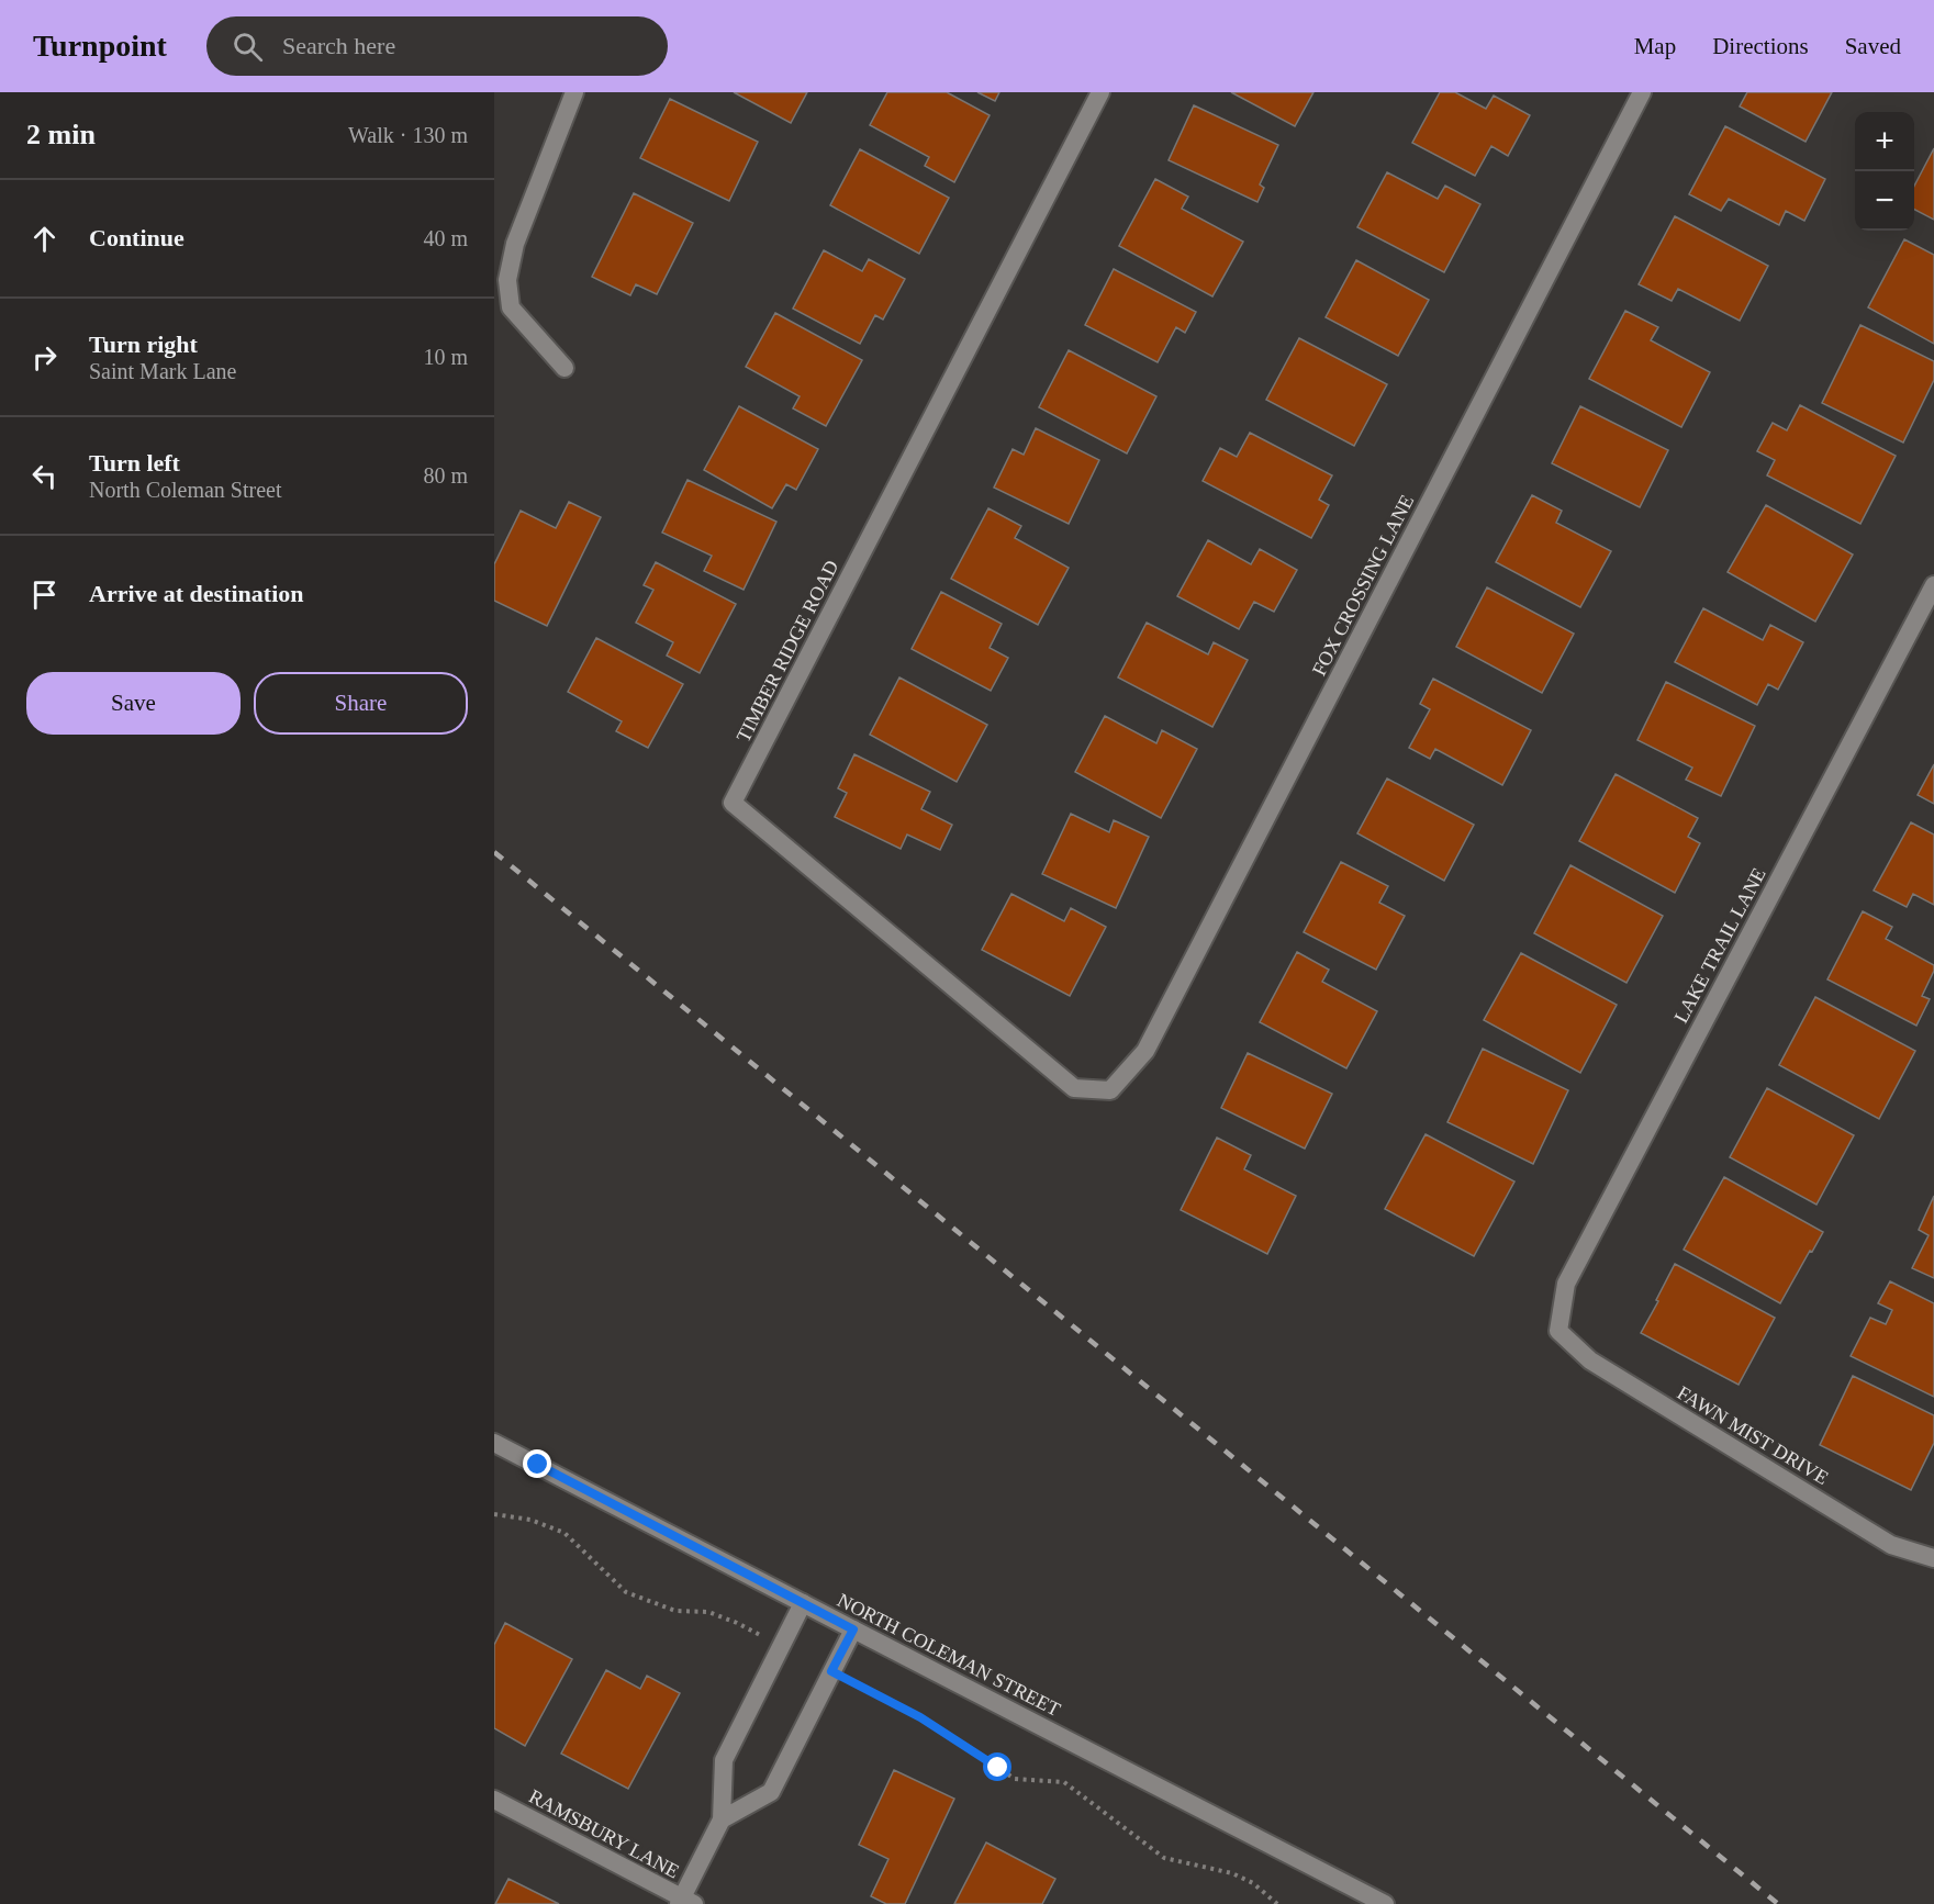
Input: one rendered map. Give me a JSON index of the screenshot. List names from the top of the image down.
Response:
{
  "streets": {
    "street": [
      "FOX CROSSING LANE",
      "TIMBER RIDGE ROAD",
      "LAKE TRAIL LANE",
      "FAWN MIST DRIVE",
      "NORTH COLEMAN STREET",
      "RAMSBURY LANE"
    ]
  },
  "crossings": [
    ["FOX CROSSING LANE", "TIMBER RIDGE ROAD"],
    ["LAKE TRAIL LANE", "FAWN MIST DRIVE"]
  ],
  "page": {
    "header": "Turnpoint",
    "search": "Search here",
    "nav": ["Map", "Directions", "Saved"],
    "heading": ["2 min", "Walk · 130 m"],
    "map_buttons": ["+", "−"],
    "list": [
      ["Continue", "40 m"],
      ["Turn right", "Saint Mark Lane", "10 m"],
      ["Turn left", "North Coleman Street", "80 m"],
      "Arrive at destination"
    ],
    "buttons": ["Save", "Share"]
  }
}
